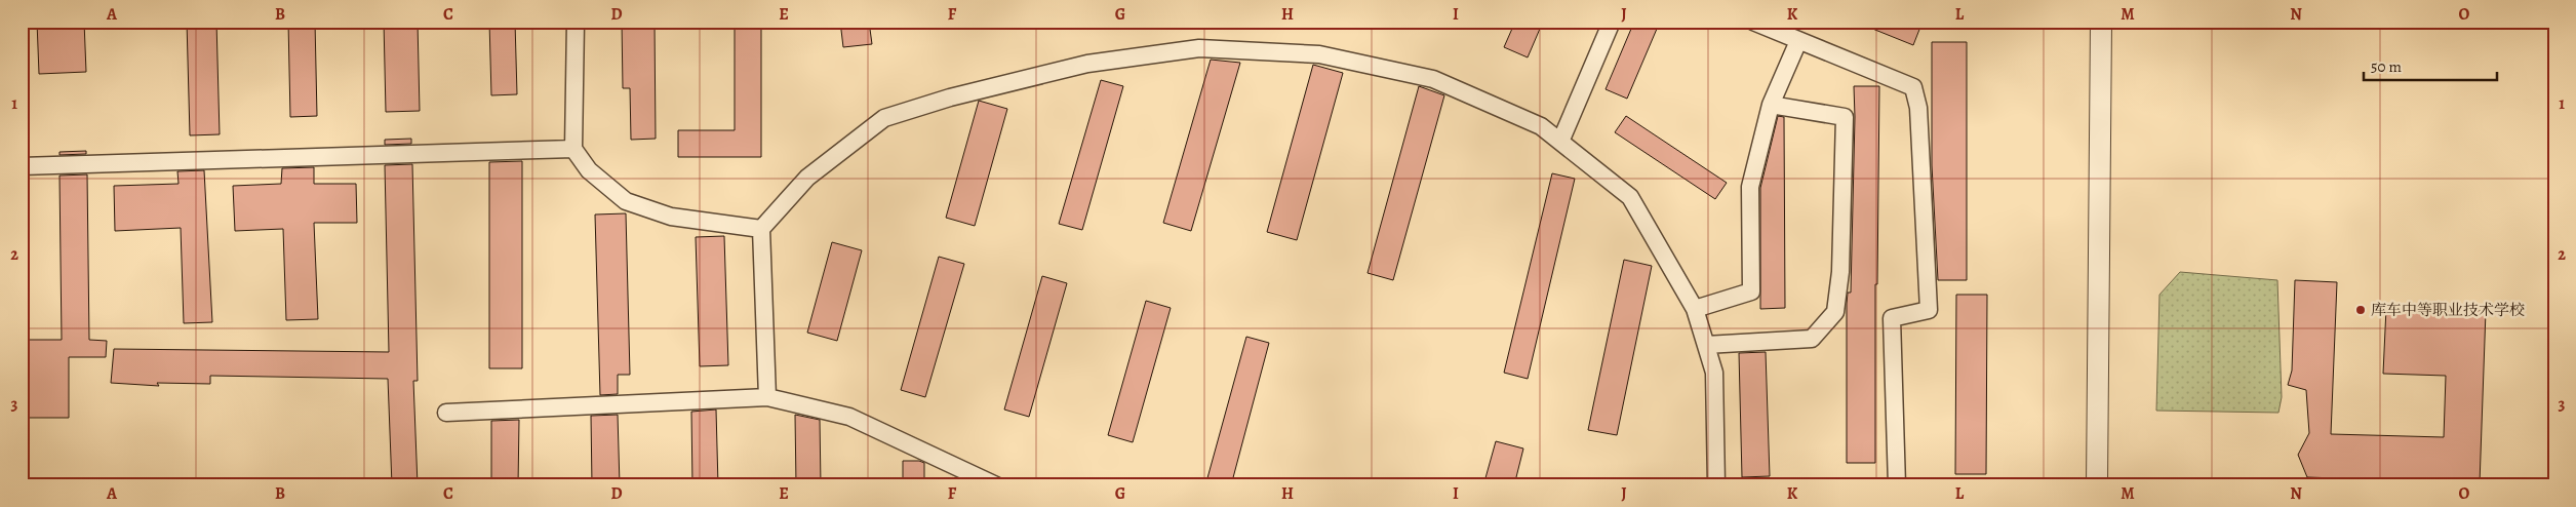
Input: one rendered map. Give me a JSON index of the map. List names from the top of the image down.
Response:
{
  "places": ["库车中等职业技术学校"],
  "scale_bar": "50 m",
  "grid": {
    "columns": [
      "A",
      "B",
      "C",
      "D",
      "E",
      "F",
      "G",
      "H",
      "I",
      "J",
      "K",
      "L",
      "M",
      "N",
      "O"
    ],
    "rows": ["1", "2", "3"]
  }
}
